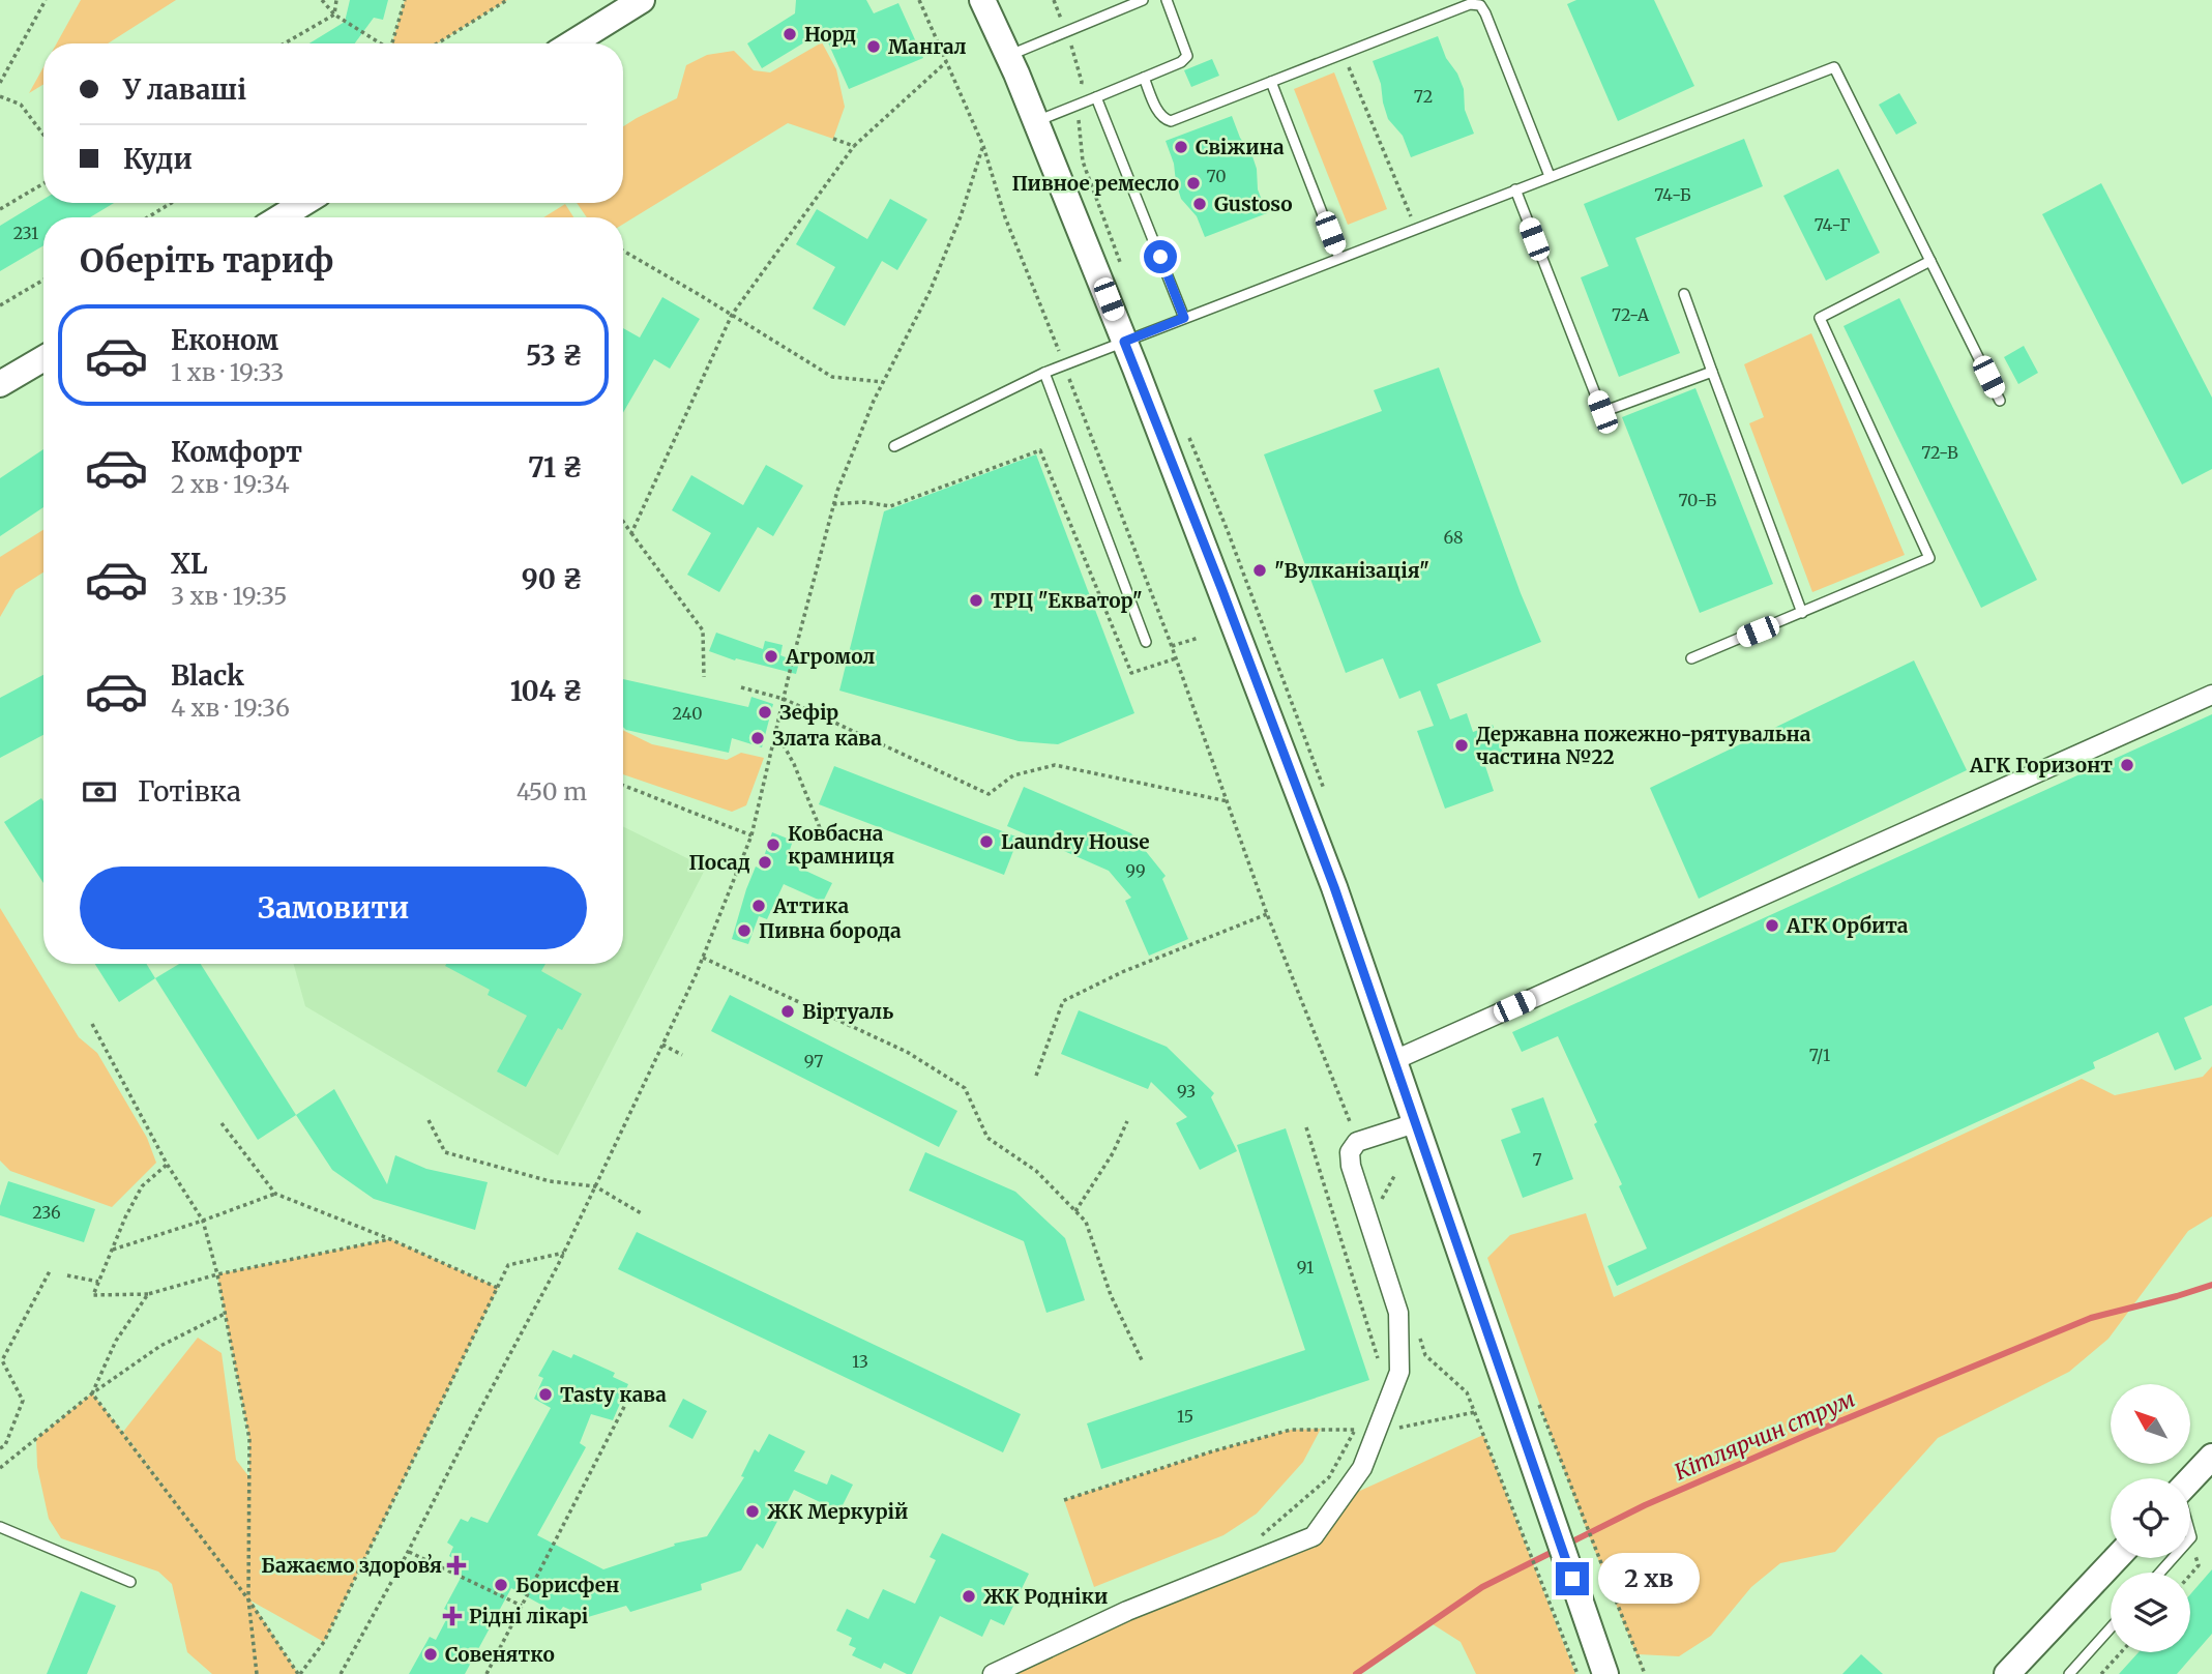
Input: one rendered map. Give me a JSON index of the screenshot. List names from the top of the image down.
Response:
{
  "water": ["Кітлярчин струм"],
  "places": {
    "other": [
      "Норд",
      "Мангал",
      "Свіжина",
      "Пивное ремесло",
      "Gustoso",
      "\"Вулканізація\"",
      "ТРЦ \"Екватор\"",
      "Агромол",
      "Зефір",
      "Злата кава",
      "Державна пожежно-рятувальна частина №22",
      "АГК Горизонт",
      "Laundry House",
      "Ковбасна крамниця",
      "Посад",
      "Аттика",
      "АГК Орбита",
      "Пивна борода",
      "Віртуаль",
      "Tasty кава",
      "ЖК Меркурій",
      "Борисфен",
      "ЖК Родніки",
      "Совенятко"
    ],
    "health": ["Бажаємо здоровʼя", "Рідні лікарі"]
  },
  "house_numbers": [
    "72",
    "70",
    "74-Б",
    "74-Г",
    "231",
    "72-А",
    "72-В",
    "70-Б",
    "68",
    "240",
    "99",
    "7/1",
    "97",
    "93",
    "7",
    "236",
    "91",
    "13",
    "15"
  ],
  "north": "top left",
  "page": {
    "banner": ["У лаваші", "Куди"],
    "heading": "Оберіть тариф",
    "list": [
      {
        "name": "Економ",
        "note": "1 хв · 19:33",
        "value": "53 ₴"
      },
      {
        "name": "Комфорт",
        "note": "2 хв · 19:34",
        "value": "71 ₴"
      },
      {
        "name": "XL",
        "note": "3 хв · 19:35",
        "value": "90 ₴"
      },
      {
        "name": "Black",
        "note": "4 хв · 19:36",
        "value": "104 ₴"
      }
    ],
    "pay": ["Готівка", "450 m"],
    "buttons": "Замовити",
    "bubble": "2 хв"
  }
}
